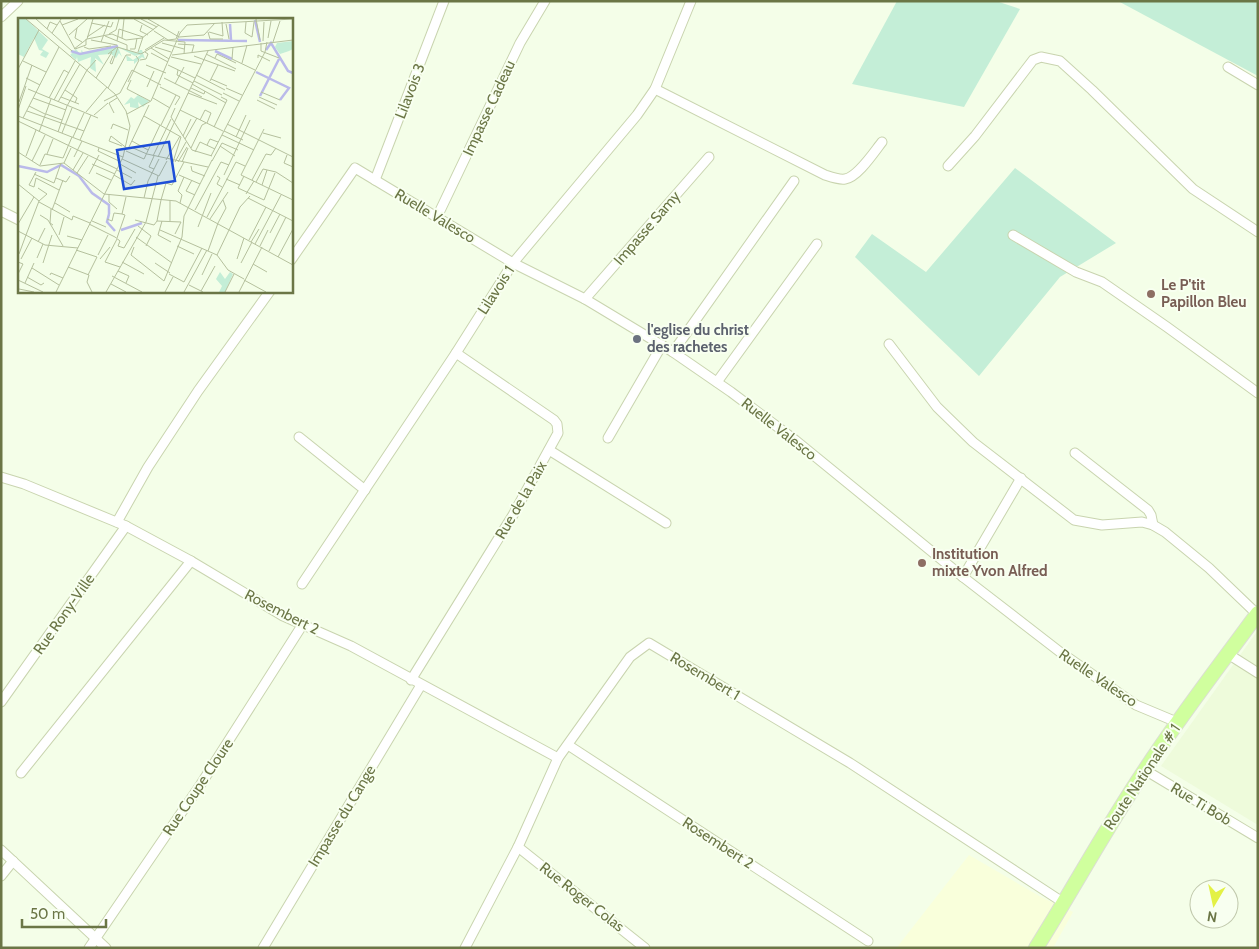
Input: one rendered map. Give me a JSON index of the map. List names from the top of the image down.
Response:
{
  "streets": {
    "main road": ["Route Nationale # 1"],
    "street": [
      "Lilavois 3",
      "Impasse Cadeau",
      "Ruelle Valesco",
      "Impasse Samy",
      "Lilavois 1",
      "Rue de la Paix",
      "Rosembert 2",
      "Rue Rony-Ville",
      "Rosembert 1",
      "Rue Coupe Cloure",
      "Rue Ti Bob",
      "Impasse du Cange",
      "Rue Roger Colas"
    ]
  },
  "crossings": [
    ["Lilavois 3", "Ruelle Valesco"],
    ["Impasse Cadeau", "Ruelle Valesco"],
    ["Ruelle Valesco", "Impasse Samy"],
    ["Ruelle Valesco", "Lilavois 1"],
    ["Ruelle Valesco", "Route Nationale # 1"],
    ["Lilavois 1", "Rue de la Paix"],
    ["Rue de la Paix", "Rosembert 2"],
    ["Rosembert 2", "Rue Rony-Ville"],
    ["Rosembert 2", "Rosembert 1"],
    ["Rosembert 2", "Rue Coupe Cloure"],
    ["Rosembert 2", "Impasse du Cange"],
    ["Rosembert 1", "Route Nationale # 1"],
    ["Rosembert 1", "Rue Roger Colas"],
    ["Route Nationale # 1", "Rue Ti Bob"]
  ],
  "places": ["Le P'tit Papillon Bleu", "l'eglise du christ des rachetes", "Institution mixte Yvon Alfred"],
  "scale_bar": "50 m",
  "north": "bottom"
}
